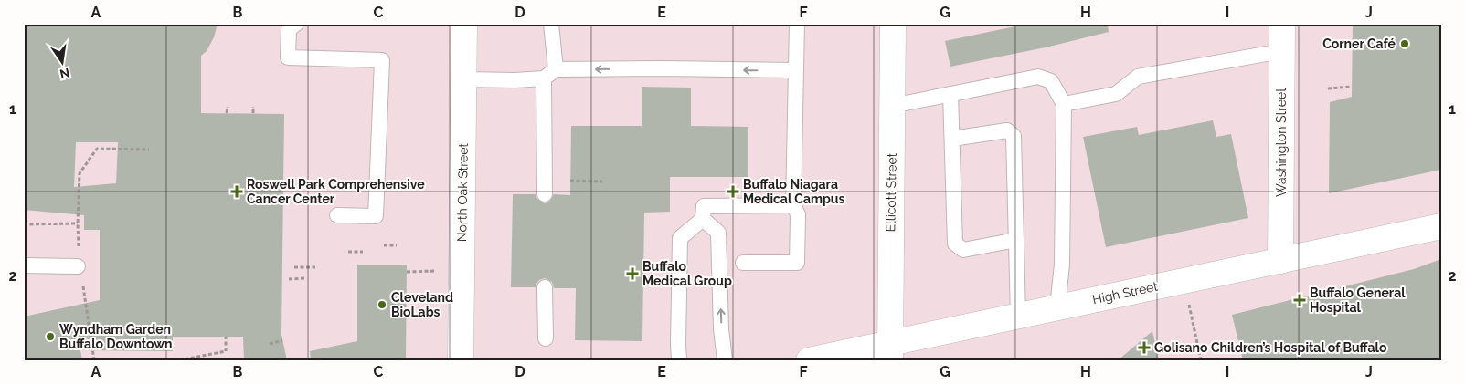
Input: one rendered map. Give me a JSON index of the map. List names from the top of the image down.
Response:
{
  "streets": {
    "street": [
      "Washington Street",
      "North Oak Street",
      "Ellicott Street",
      "High Street"
    ]
  },
  "crossings": [
    ["Washington Street", "High Street"],
    ["Ellicott Street", "High Street"]
  ],
  "places": {
    "other": ["Corner Café", "Cleveland BioLabs", "Wyndham Garden Buffalo Downtown"],
    "health": [
      "Roswell Park Comprehensive Cancer Center",
      "Buffalo Niagara Medical Campus",
      "Buffalo Medical Group",
      "Buffalo General Hospital",
      "Golisano Children’s Hospital of Buffalo"
    ]
  },
  "north": "bottom",
  "grid": {
    "columns": [
      "A",
      "B",
      "C",
      "D",
      "E",
      "F",
      "G",
      "H",
      "I",
      "J"
    ],
    "rows": ["1", "2"]
  }
}
